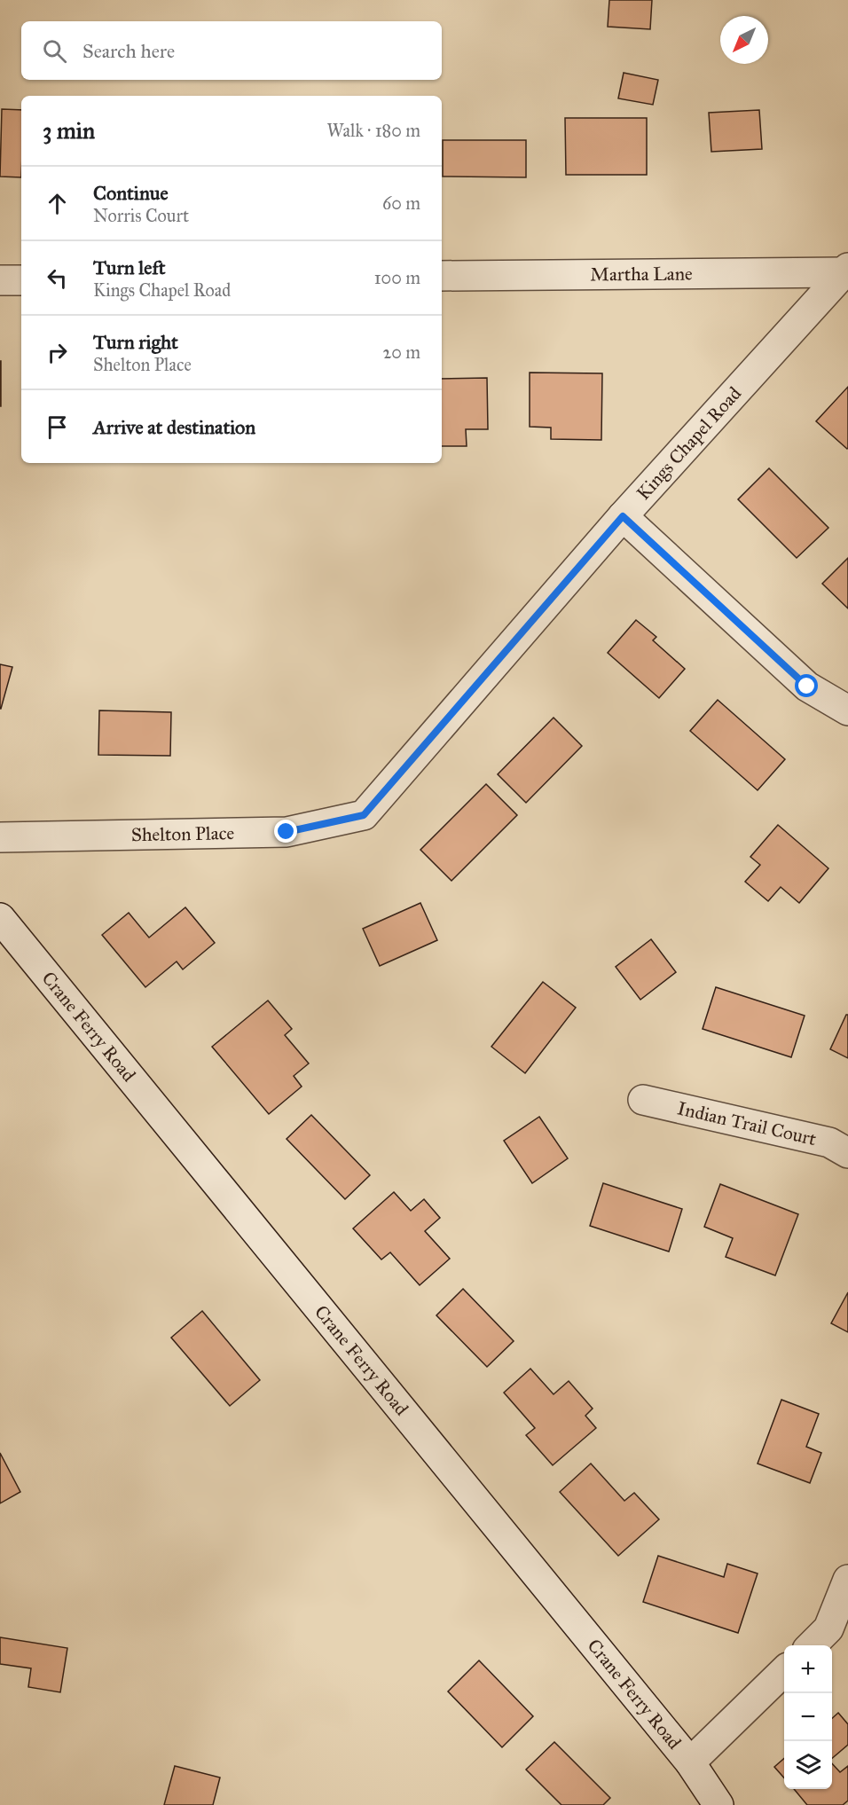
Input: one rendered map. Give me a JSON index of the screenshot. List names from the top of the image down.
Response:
{
  "streets": {
    "street": [
      "Martha Lane",
      "Kings Chapel Road",
      "Shelton Place",
      "Crane Ferry Road",
      "Indian Trail Court"
    ]
  },
  "crossings": [
    ["Martha Lane", "Kings Chapel Road"],
    ["Kings Chapel Road", "Shelton Place"]
  ],
  "north": "bottom left",
  "page": {
    "search": "Search here",
    "heading": ["3 min", "Walk · 180 m"],
    "list": [
      ["Continue", "Norris Court", "60 m"],
      ["Turn left", "Kings Chapel Road", "100 m"],
      ["Turn right", "Shelton Place", "20 m"],
      "Arrive at destination"
    ],
    "map_buttons": ["+", "−"]
  }
}
